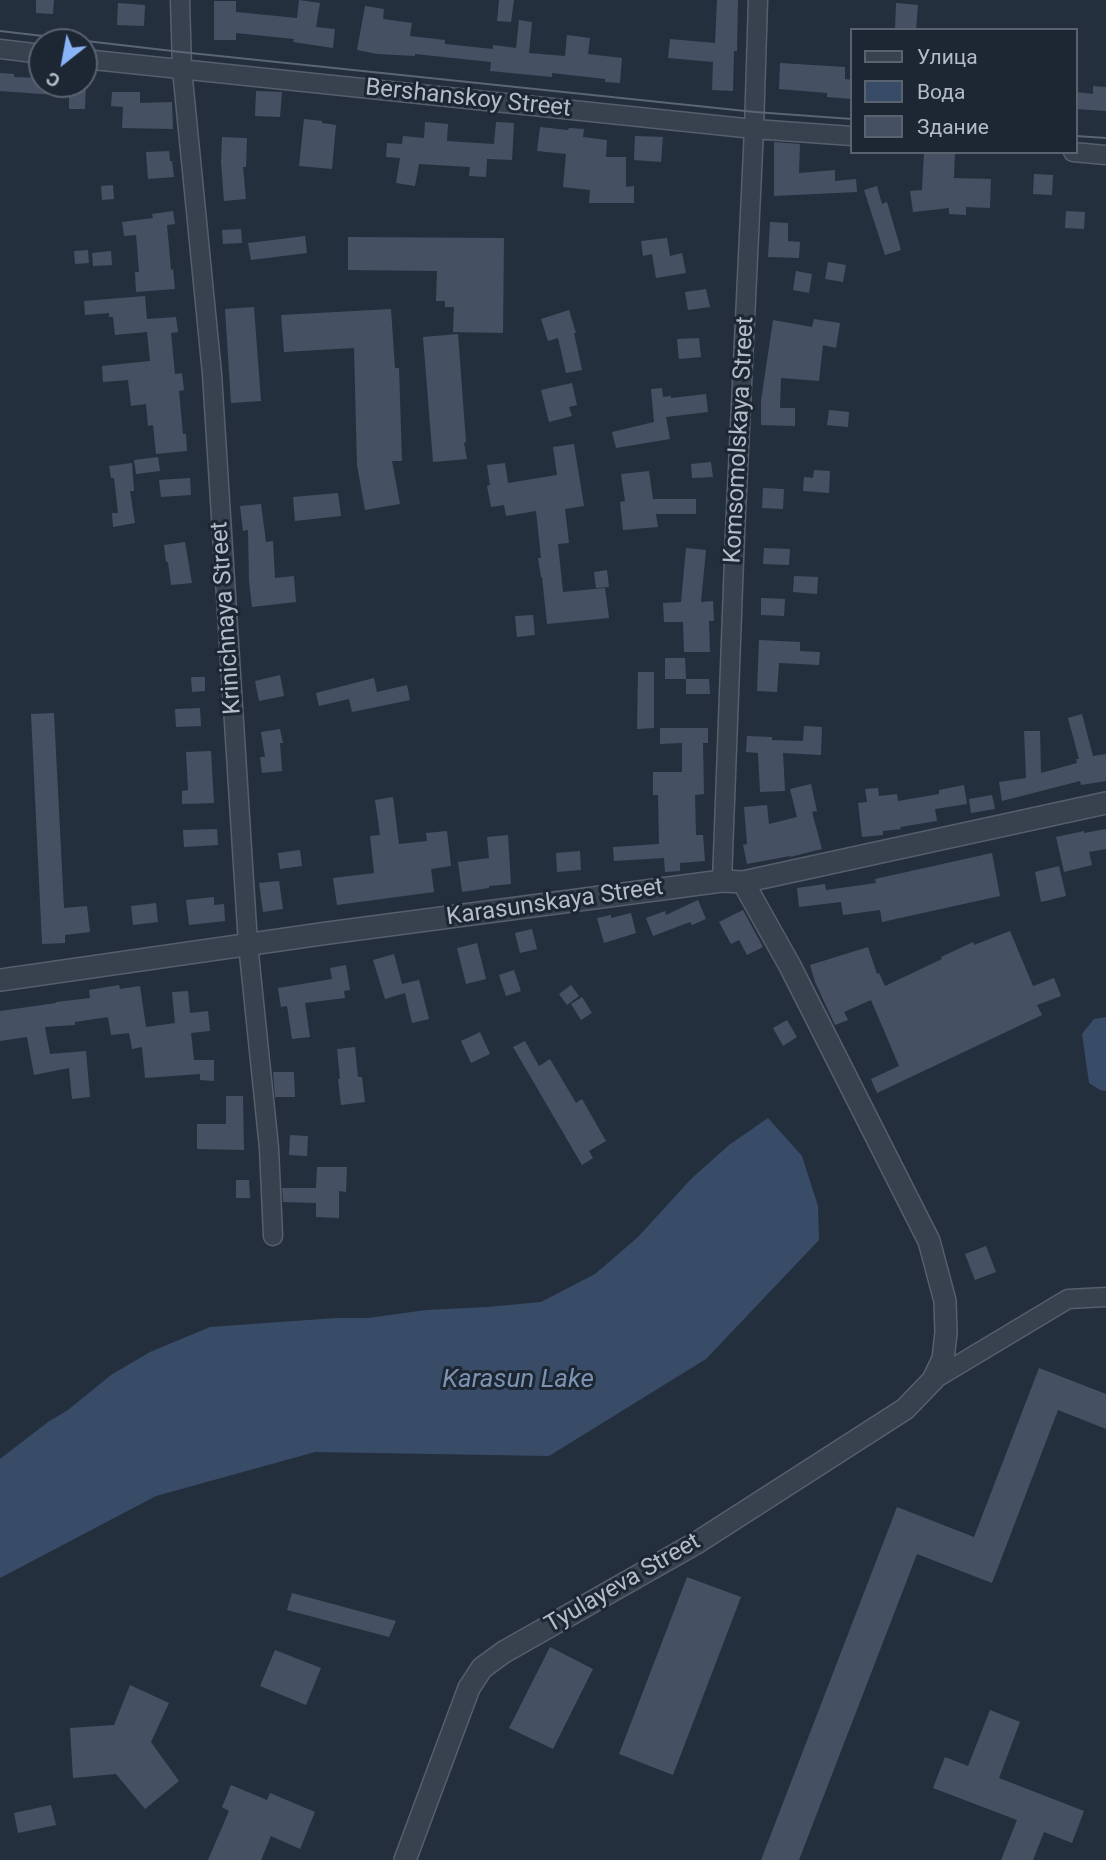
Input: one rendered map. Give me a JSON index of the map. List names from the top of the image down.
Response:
{
  "streets": {
    "street": [
      "Bershanskoy Street",
      "Komsomolskaya Street",
      "Krinichnaya Street",
      "Karasunskaya Street",
      "Tyulayeva Street"
    ]
  },
  "crossings": [
    ["Bershanskoy Street", "Komsomolskaya Street"],
    ["Bershanskoy Street", "Krinichnaya Street"],
    ["Komsomolskaya Street", "Karasunskaya Street"],
    ["Krinichnaya Street", "Karasunskaya Street"]
  ],
  "water": ["Karasun Lake"],
  "legend": ["Улица", "Вода", "Здание"],
  "north": "bottom left"
}
